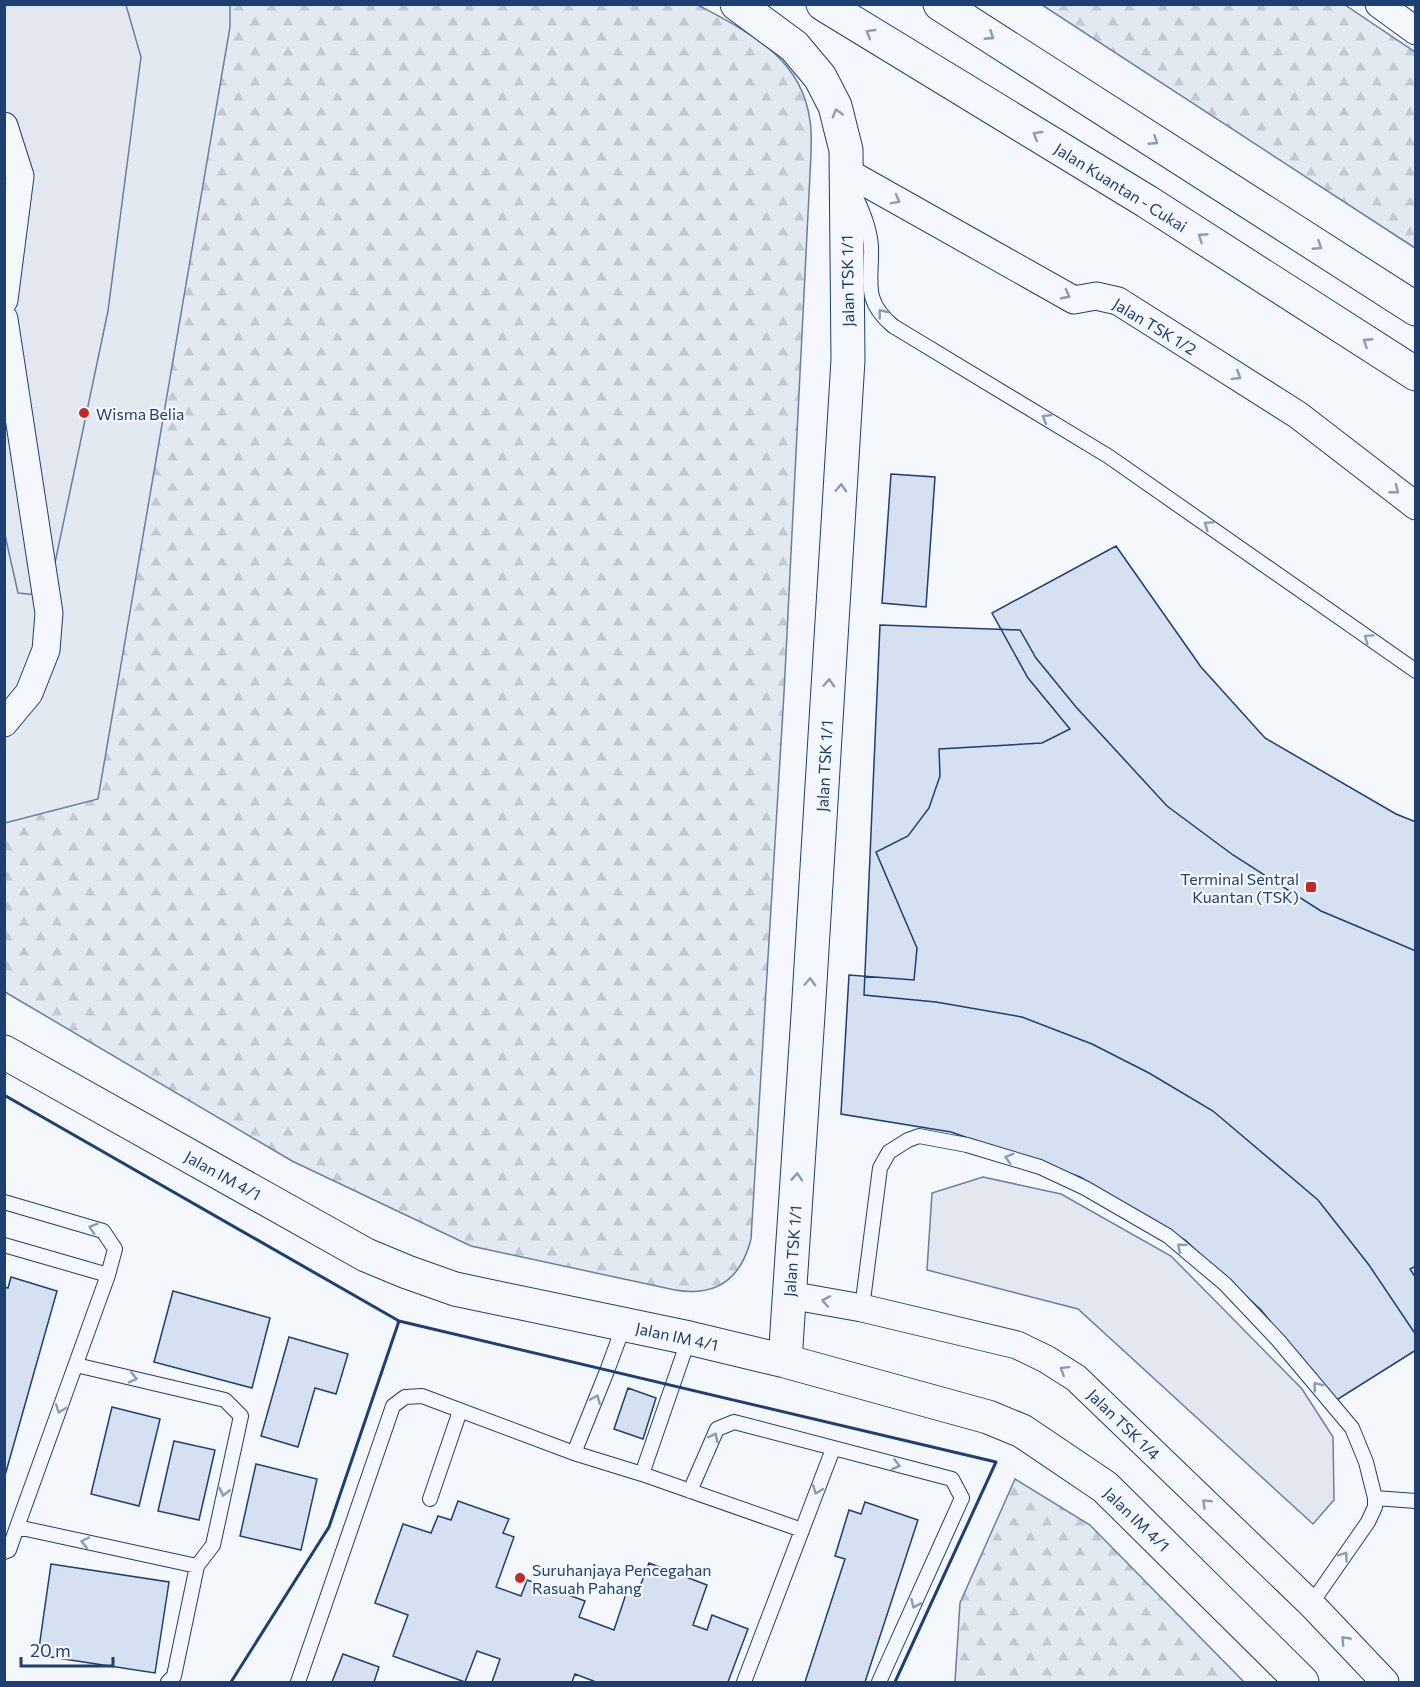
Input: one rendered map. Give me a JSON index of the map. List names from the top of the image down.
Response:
{
  "streets": {
    "main road": ["Jalan Kuantan - Cukai", "Jalan TSK 1/1", "Jalan IM 4/1"],
    "street": ["Jalan TSK 1/2", "Jalan TSK 1/4"]
  },
  "crossings": [
    ["Jalan TSK 1/1", "Jalan TSK 1/2"],
    ["Jalan TSK 1/1", "Jalan IM 4/1"],
    ["Jalan TSK 1/1", "Jalan TSK 1/4"]
  ],
  "one_way": ["Jalan TSK 1/1", "Jalan TSK 1/2", "Jalan TSK 1/4"],
  "places": {
    "other": ["Wisma Belia", "Suruhanjaya Pencegahan Rasuah Pahang"],
    "transit": ["Terminal Sentral Kuantan (TSK)"]
  },
  "scale_bar": "20 m"
}
